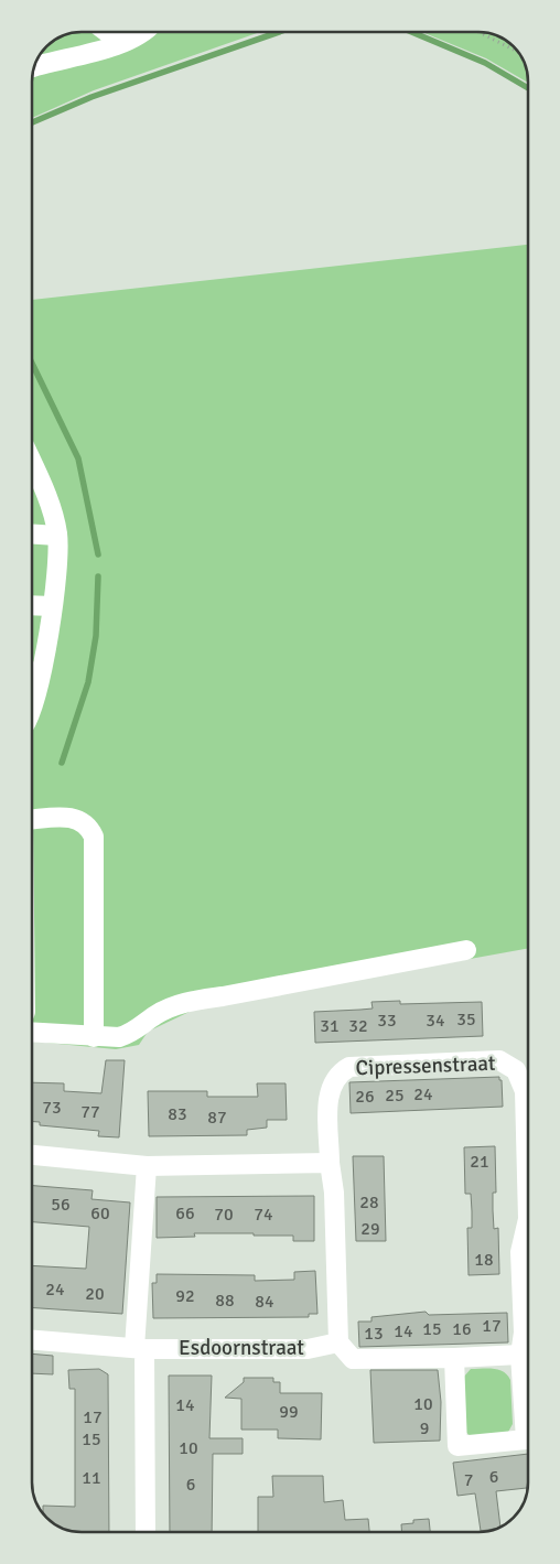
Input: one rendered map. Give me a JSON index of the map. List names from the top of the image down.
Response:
{
  "streets": {
    "street": ["Cipressenstraat", "Esdoornstraat"]
  },
  "crossings": [
    ["Cipressenstraat", "Esdoornstraat"]
  ],
  "house_numbers": [
    "35",
    "33",
    "34",
    "31",
    "32",
    "24",
    "25",
    "26",
    "73",
    "77",
    "83",
    "87",
    "21",
    "28",
    "56",
    "60",
    "66",
    "70",
    "74",
    "29",
    "18",
    "24",
    "20",
    "92",
    "88",
    "84",
    "17",
    "15",
    "16",
    "14",
    "13",
    "10",
    "14",
    "99",
    "17",
    "9",
    "15",
    "10",
    "6",
    "11",
    "7",
    "6"
  ]
}
